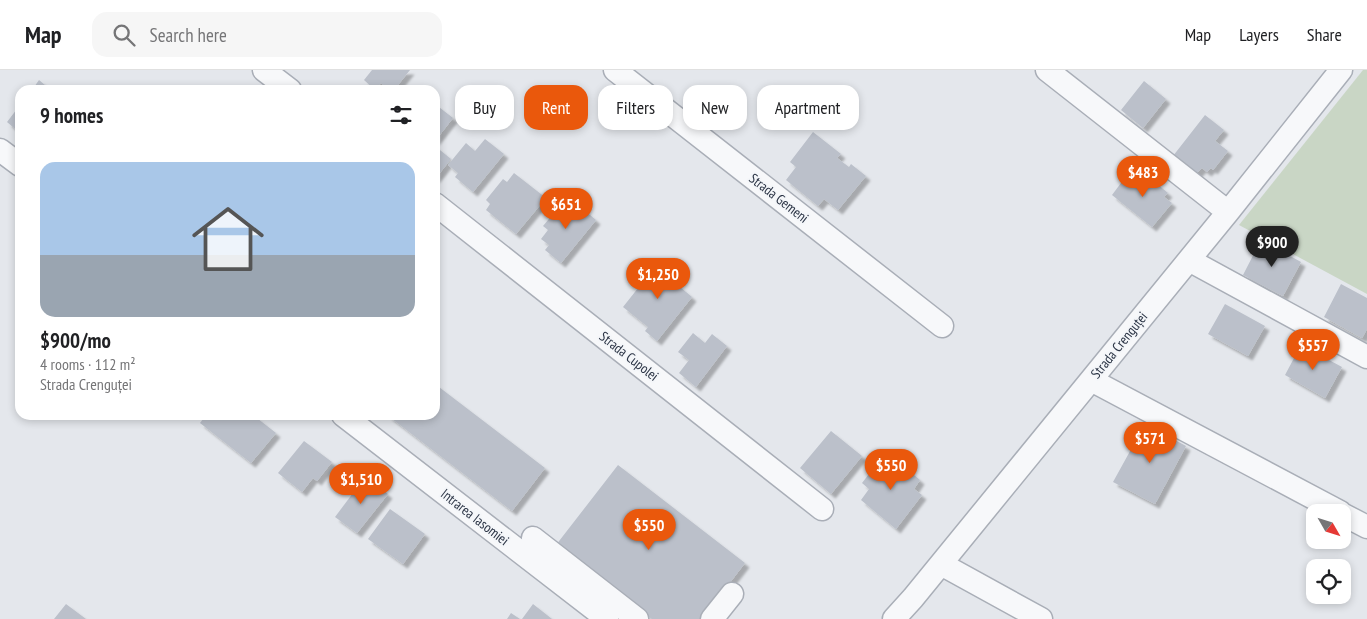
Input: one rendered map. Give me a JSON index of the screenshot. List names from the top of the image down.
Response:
{
  "streets": {
    "street": [
      "Strada Gemeni",
      "Strada Crenguței",
      "Strada Cupolei",
      "Intrarea Iasomiei"
    ]
  },
  "north": "bottom right",
  "page": {
    "header": "Map",
    "search": "Search here",
    "nav": ["Map", "Layers", "Share"],
    "chip": [
      "Buy",
      "Rent",
      "Filters",
      "New",
      "Apartment"
    ],
    "heading": "9 homes",
    "list": [
      {
        "name": "$900/mo",
        "note": "4 rooms · 112 m² · Strada Crenguței"
      }
    ],
    "price": [
      "$483",
      "$651",
      "$900",
      "$1,250",
      "$557",
      "$571",
      "$550",
      "$1,510",
      "$550"
    ]
  }
}
